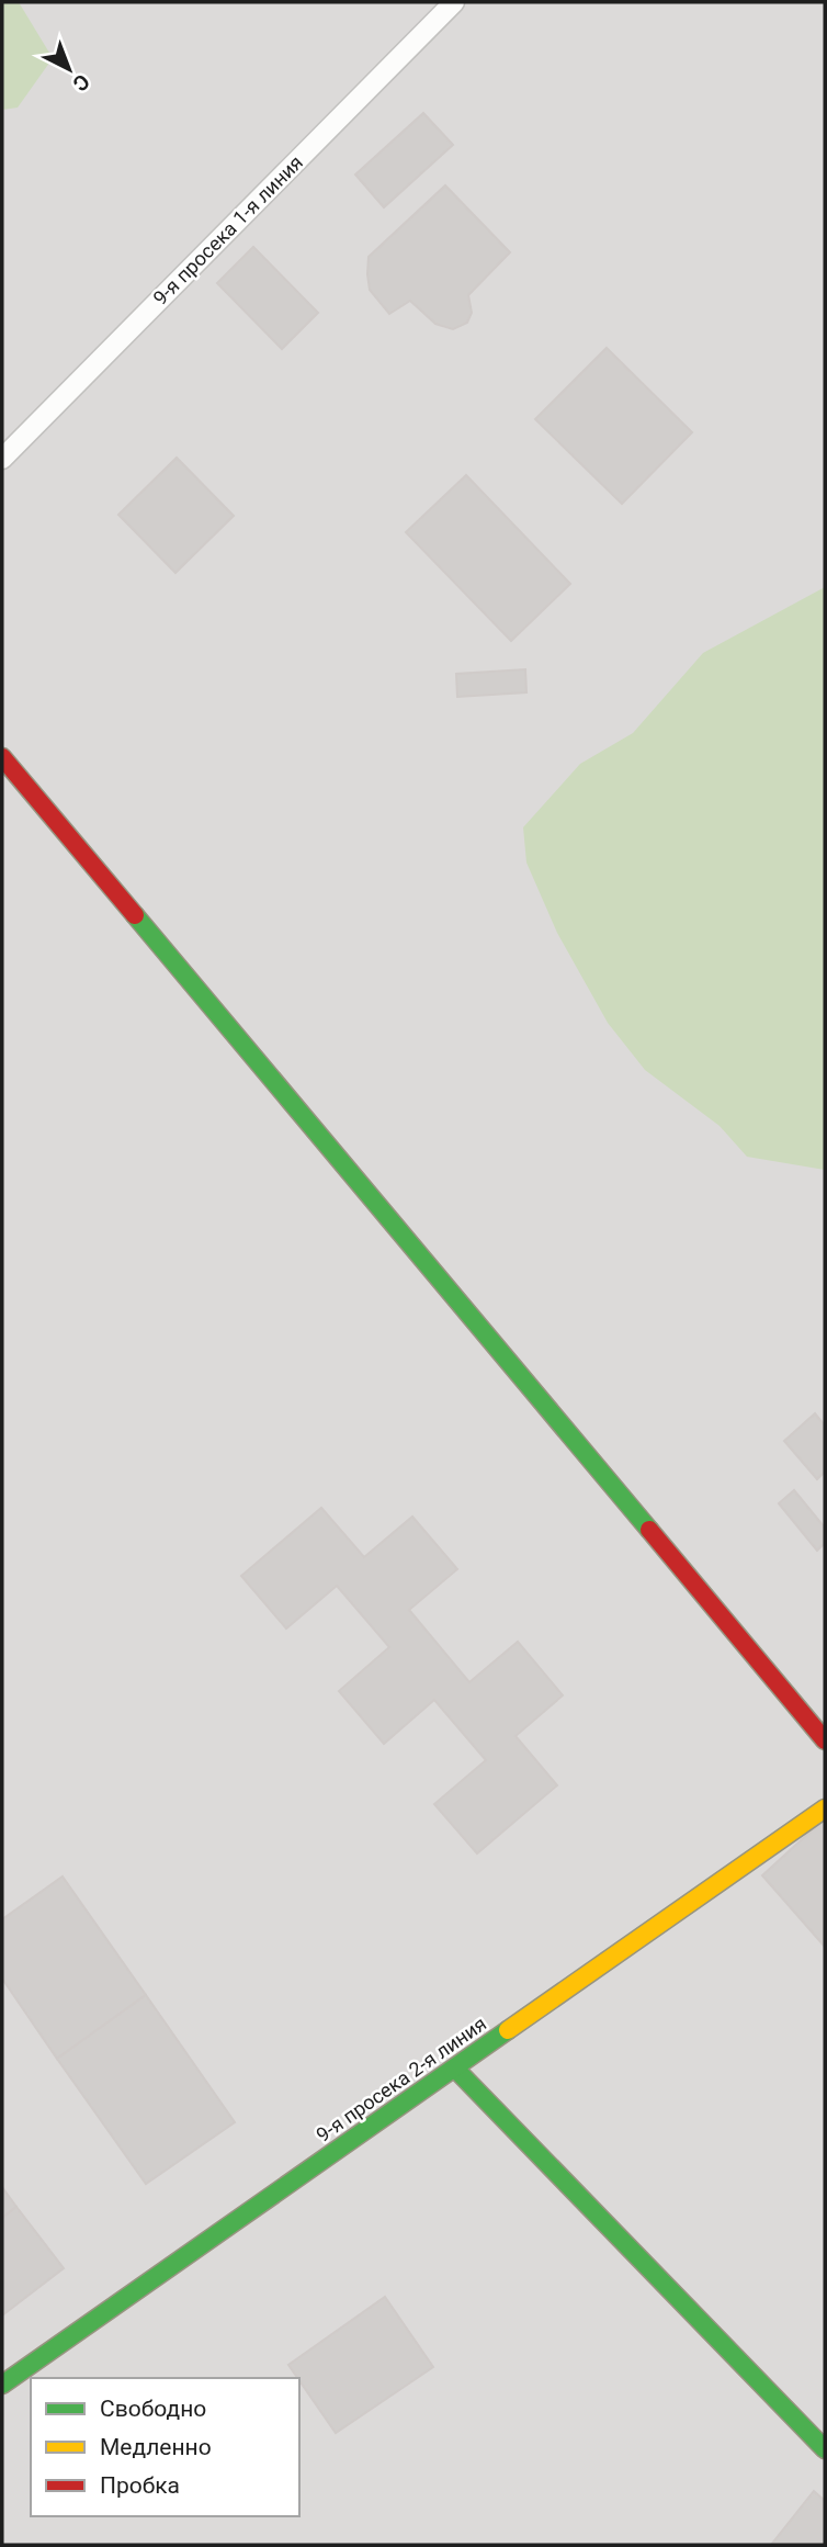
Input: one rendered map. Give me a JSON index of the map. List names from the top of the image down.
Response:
{
  "streets": {
    "street": ["9-я просека 2-я линия"],
    "lane": ["9-я просека 1-я линия"]
  },
  "legend": ["Свободно", "Медленно", "Пробка"],
  "north": "bottom right"
}
